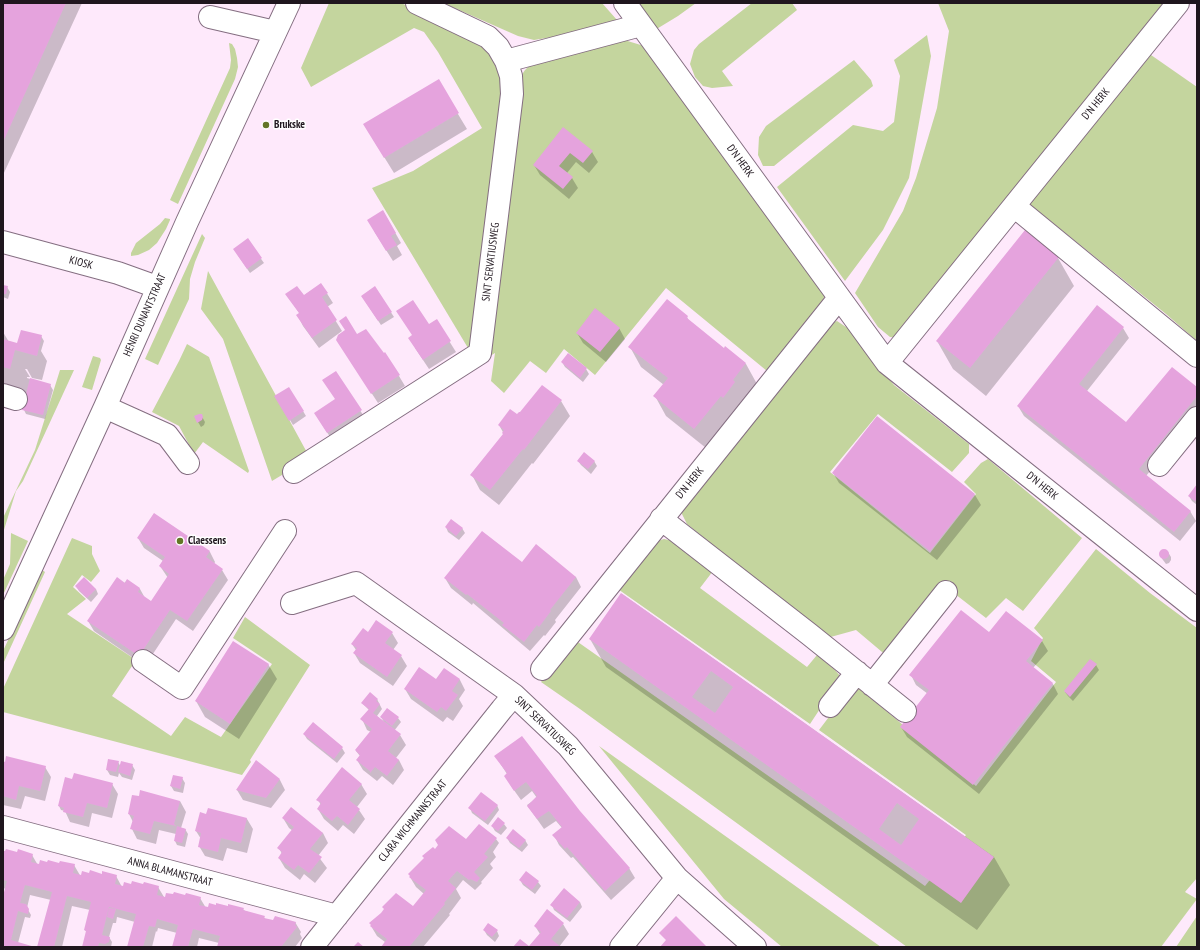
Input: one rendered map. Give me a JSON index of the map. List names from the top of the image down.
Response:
{
  "streets": {
    "street": [
      "D'N HERK",
      "SINT SERVATIUSWEG",
      "KIOSK",
      "HENRI DUNANTSTRAAT",
      "CLARA WICHMANNSTRAAT",
      "ANNA BLAMANSTRAAT"
    ]
  },
  "crossings": [
    ["SINT SERVATIUSWEG", "CLARA WICHMANNSTRAAT"],
    ["KIOSK", "HENRI DUNANTSTRAAT"],
    ["CLARA WICHMANNSTRAAT", "ANNA BLAMANSTRAAT"]
  ],
  "places": ["Brukske", "Claessens"]
}
